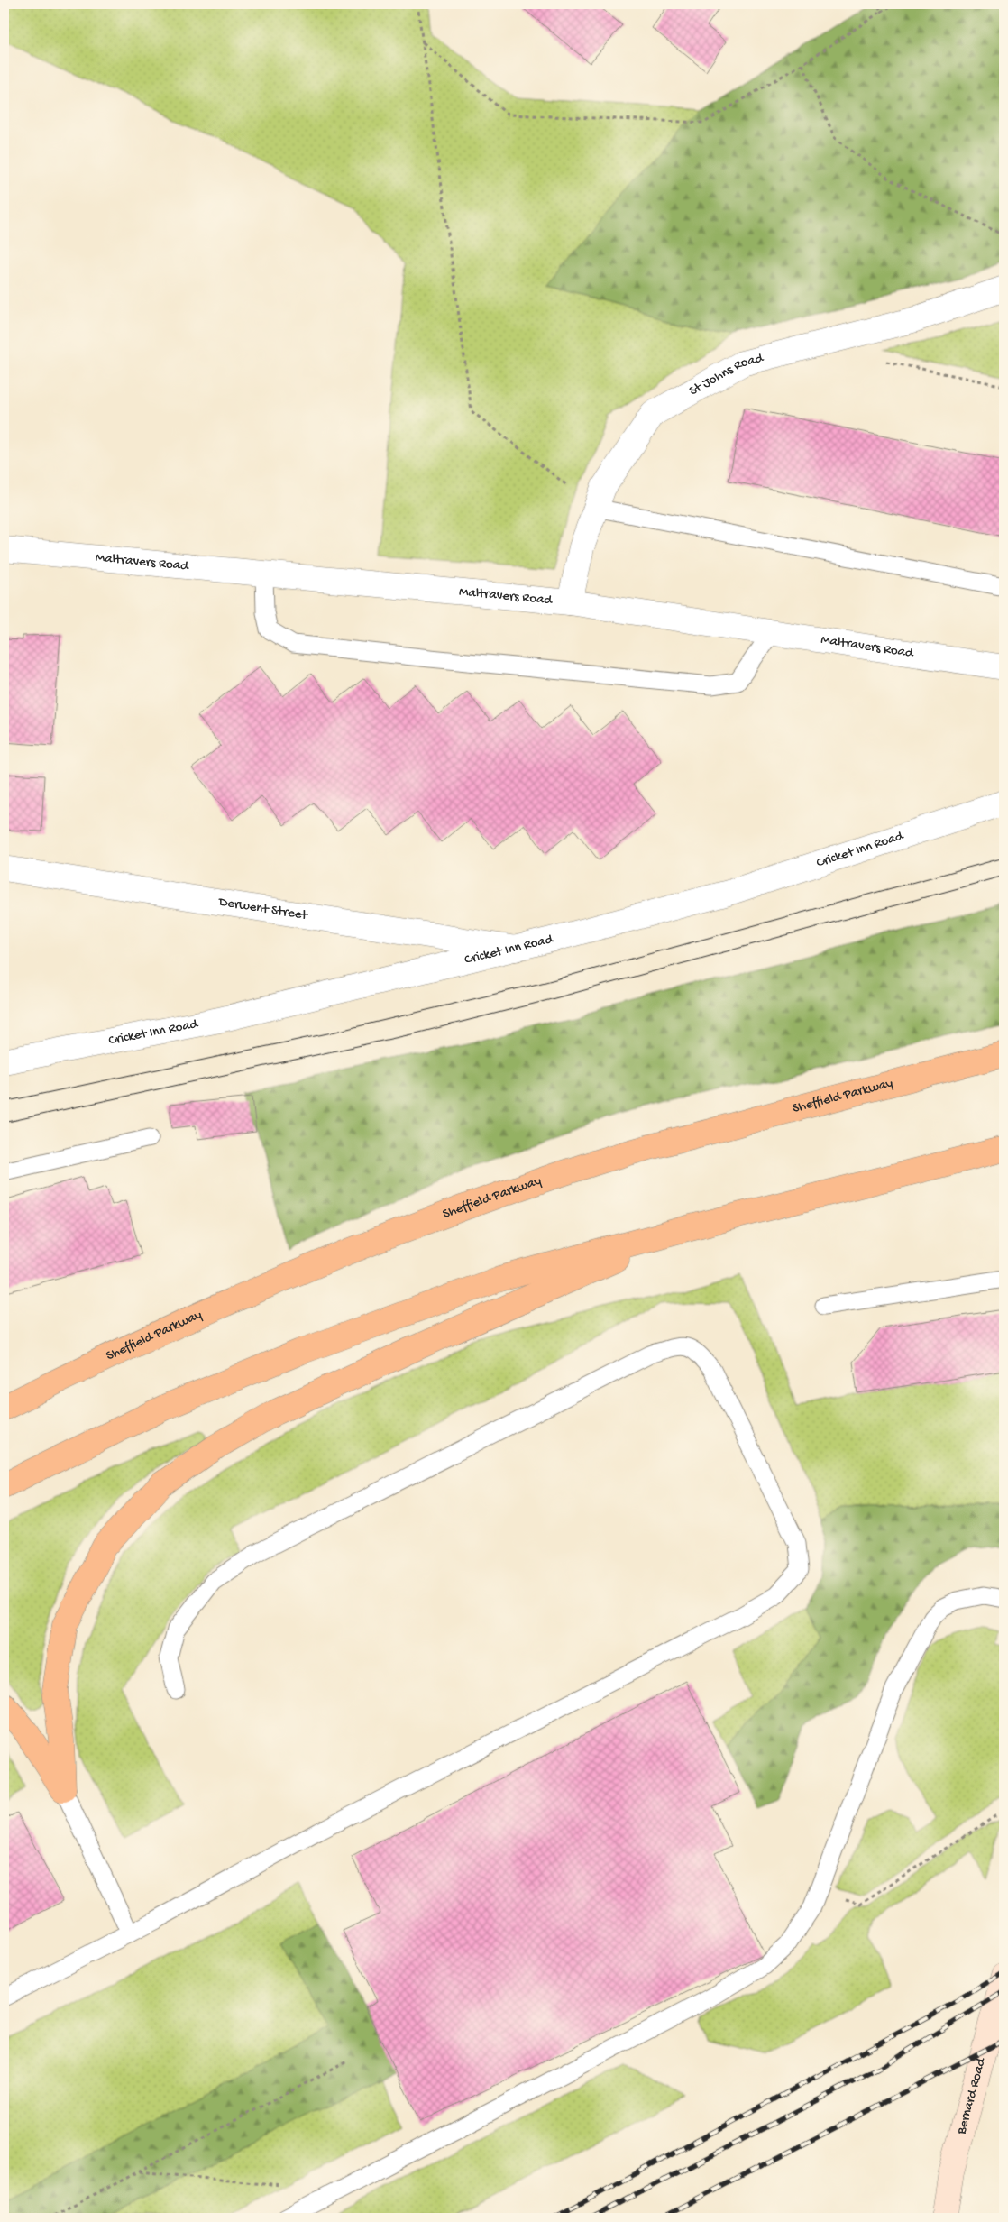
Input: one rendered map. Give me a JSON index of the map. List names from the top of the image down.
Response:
{
  "streets": {
    "highway": ["Sheffield Parkway"],
    "main road": ["Bernard Road"],
    "street": [
      "St Johns Road",
      "Maltravers Road",
      "Cricket Inn Road",
      "Derwent Street"
    ]
  },
  "crossings": [
    ["St Johns Road", "Maltravers Road"],
    ["Cricket Inn Road", "Derwent Street"]
  ]
}
